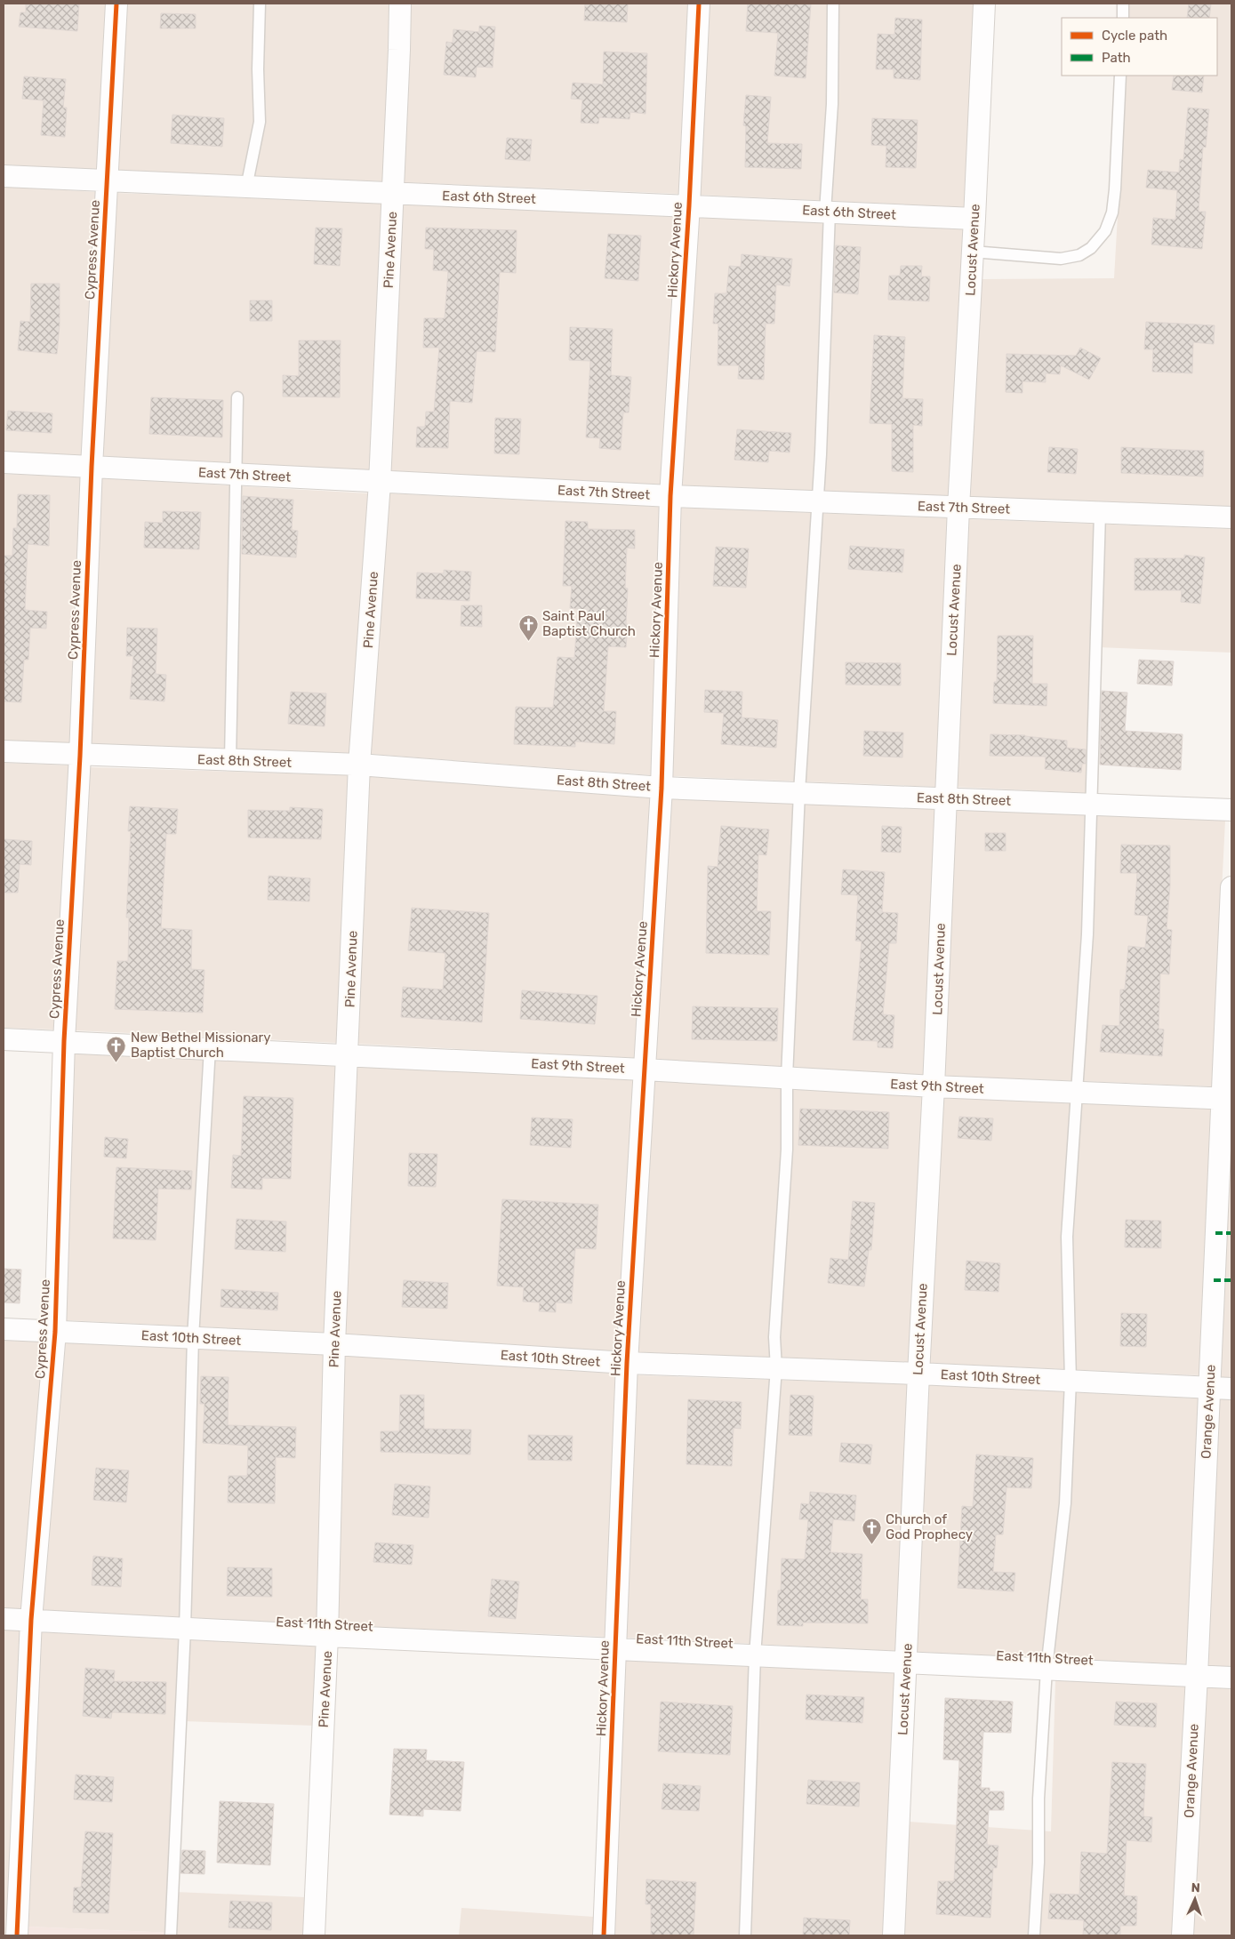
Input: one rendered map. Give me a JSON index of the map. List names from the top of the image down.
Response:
{
  "streets": {
    "street": [
      "East 6th Street",
      "Cypress Avenue",
      "Pine Avenue",
      "Hickory Avenue",
      "Locust Avenue",
      "East 7th Street",
      "East 8th Street",
      "East 9th Street",
      "East 10th Street",
      "Orange Avenue",
      "East 11th Street"
    ]
  },
  "crossings": [
    ["East 6th Street", "Cypress Avenue"],
    ["East 6th Street", "Pine Avenue"],
    ["East 6th Street", "Hickory Avenue"],
    ["East 6th Street", "Locust Avenue"],
    ["Cypress Avenue", "East 7th Street"],
    ["Cypress Avenue", "East 8th Street"],
    ["Cypress Avenue", "East 9th Street"],
    ["Cypress Avenue", "East 10th Street"],
    ["Cypress Avenue", "East 11th Street"],
    ["Pine Avenue", "East 7th Street"],
    ["Pine Avenue", "East 8th Street"],
    ["Pine Avenue", "East 9th Street"],
    ["Pine Avenue", "East 10th Street"],
    ["Pine Avenue", "East 11th Street"],
    ["Hickory Avenue", "East 7th Street"],
    ["Hickory Avenue", "East 8th Street"],
    ["Hickory Avenue", "East 9th Street"],
    ["Hickory Avenue", "East 10th Street"],
    ["Hickory Avenue", "East 11th Street"],
    ["Locust Avenue", "East 7th Street"],
    ["Locust Avenue", "East 8th Street"],
    ["Locust Avenue", "East 9th Street"],
    ["Locust Avenue", "East 10th Street"],
    ["Locust Avenue", "East 11th Street"],
    ["East 9th Street", "Orange Avenue"],
    ["East 10th Street", "Orange Avenue"],
    ["Orange Avenue", "East 11th Street"]
  ],
  "places": {
    "church": ["Saint Paul Baptist Church", "New Bethel Missionary Baptist Church", "Church of God Prophecy"]
  },
  "legend": ["Cycle path", "Path"],
  "north": "top"
}
